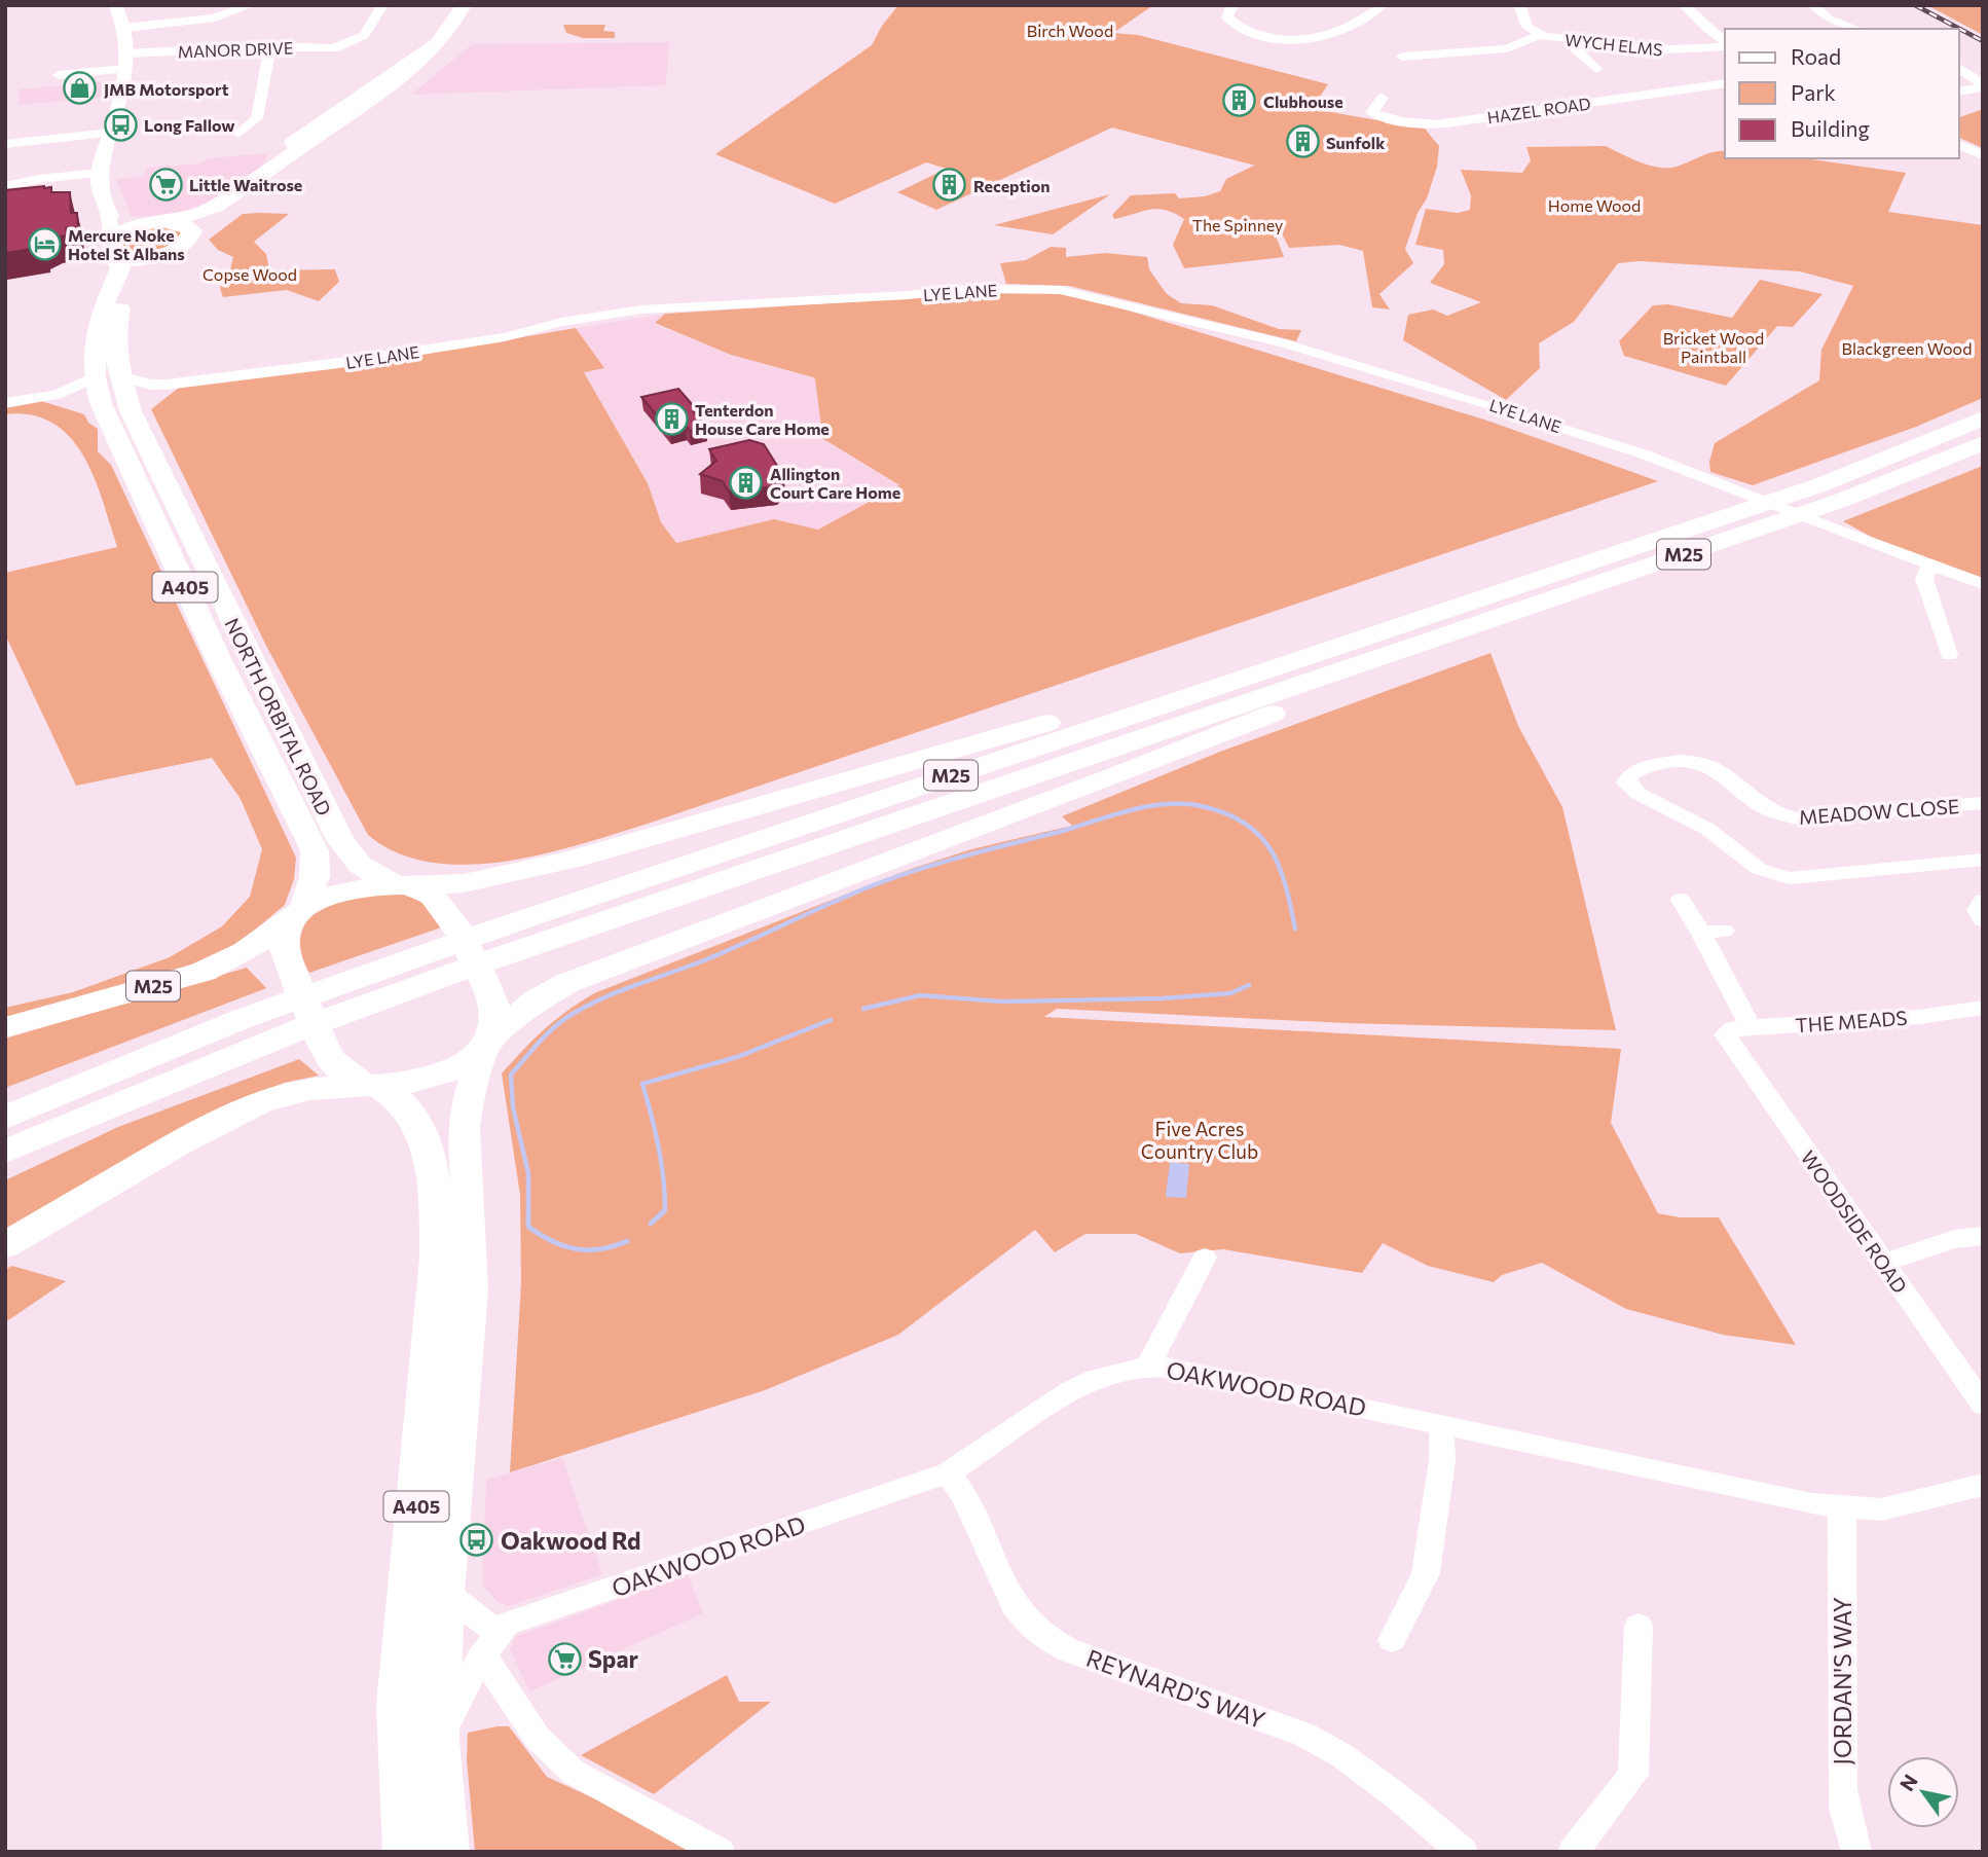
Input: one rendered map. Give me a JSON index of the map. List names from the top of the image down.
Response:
{
  "streets": {
    "highway": ["M25", "A405", "NORTH ORBITAL ROAD"],
    "street": [
      "WYCH ELMS",
      "MANOR DRIVE",
      "HAZEL ROAD",
      "LYE LANE",
      "MEADOW CLOSE",
      "THE MEADS",
      "WOODSIDE ROAD",
      "OAKWOOD ROAD",
      "JORDAN'S WAY",
      "REYNARD'S WAY"
    ]
  },
  "crossings": [
    ["LYE LANE", "NORTH ORBITAL ROAD"],
    ["M25", "A405"],
    ["M25", "NORTH ORBITAL ROAD"],
    ["A405", "NORTH ORBITAL ROAD"],
    ["A405", "OAKWOOD ROAD"],
    ["THE MEADS", "WOODSIDE ROAD"],
    ["OAKWOOD ROAD", "JORDAN'S WAY"],
    ["OAKWOOD ROAD", "REYNARD'S WAY"]
  ],
  "parks": [
    "Birch Wood",
    "Home Wood",
    "The Spinney",
    "Copse Wood",
    "Bricket Wood Paintball",
    "Blackgreen Wood",
    "Five Acres Country Club"
  ],
  "places": {
    "shop": ["JMB Motorsport"],
    "building": [
      "Clubhouse",
      "Sunfolk",
      "Reception",
      "Tenterdon House Care Home",
      "Allington Court Care Home"
    ],
    "bus stop": ["Long Fallow", "Oakwood Rd"],
    "supermarket": ["Little Waitrose", "Spar"],
    "hotel": ["Mercure Noke Hotel St Albans"]
  },
  "legend": ["Road", "Park", "Building"],
  "north": "top left"
}
